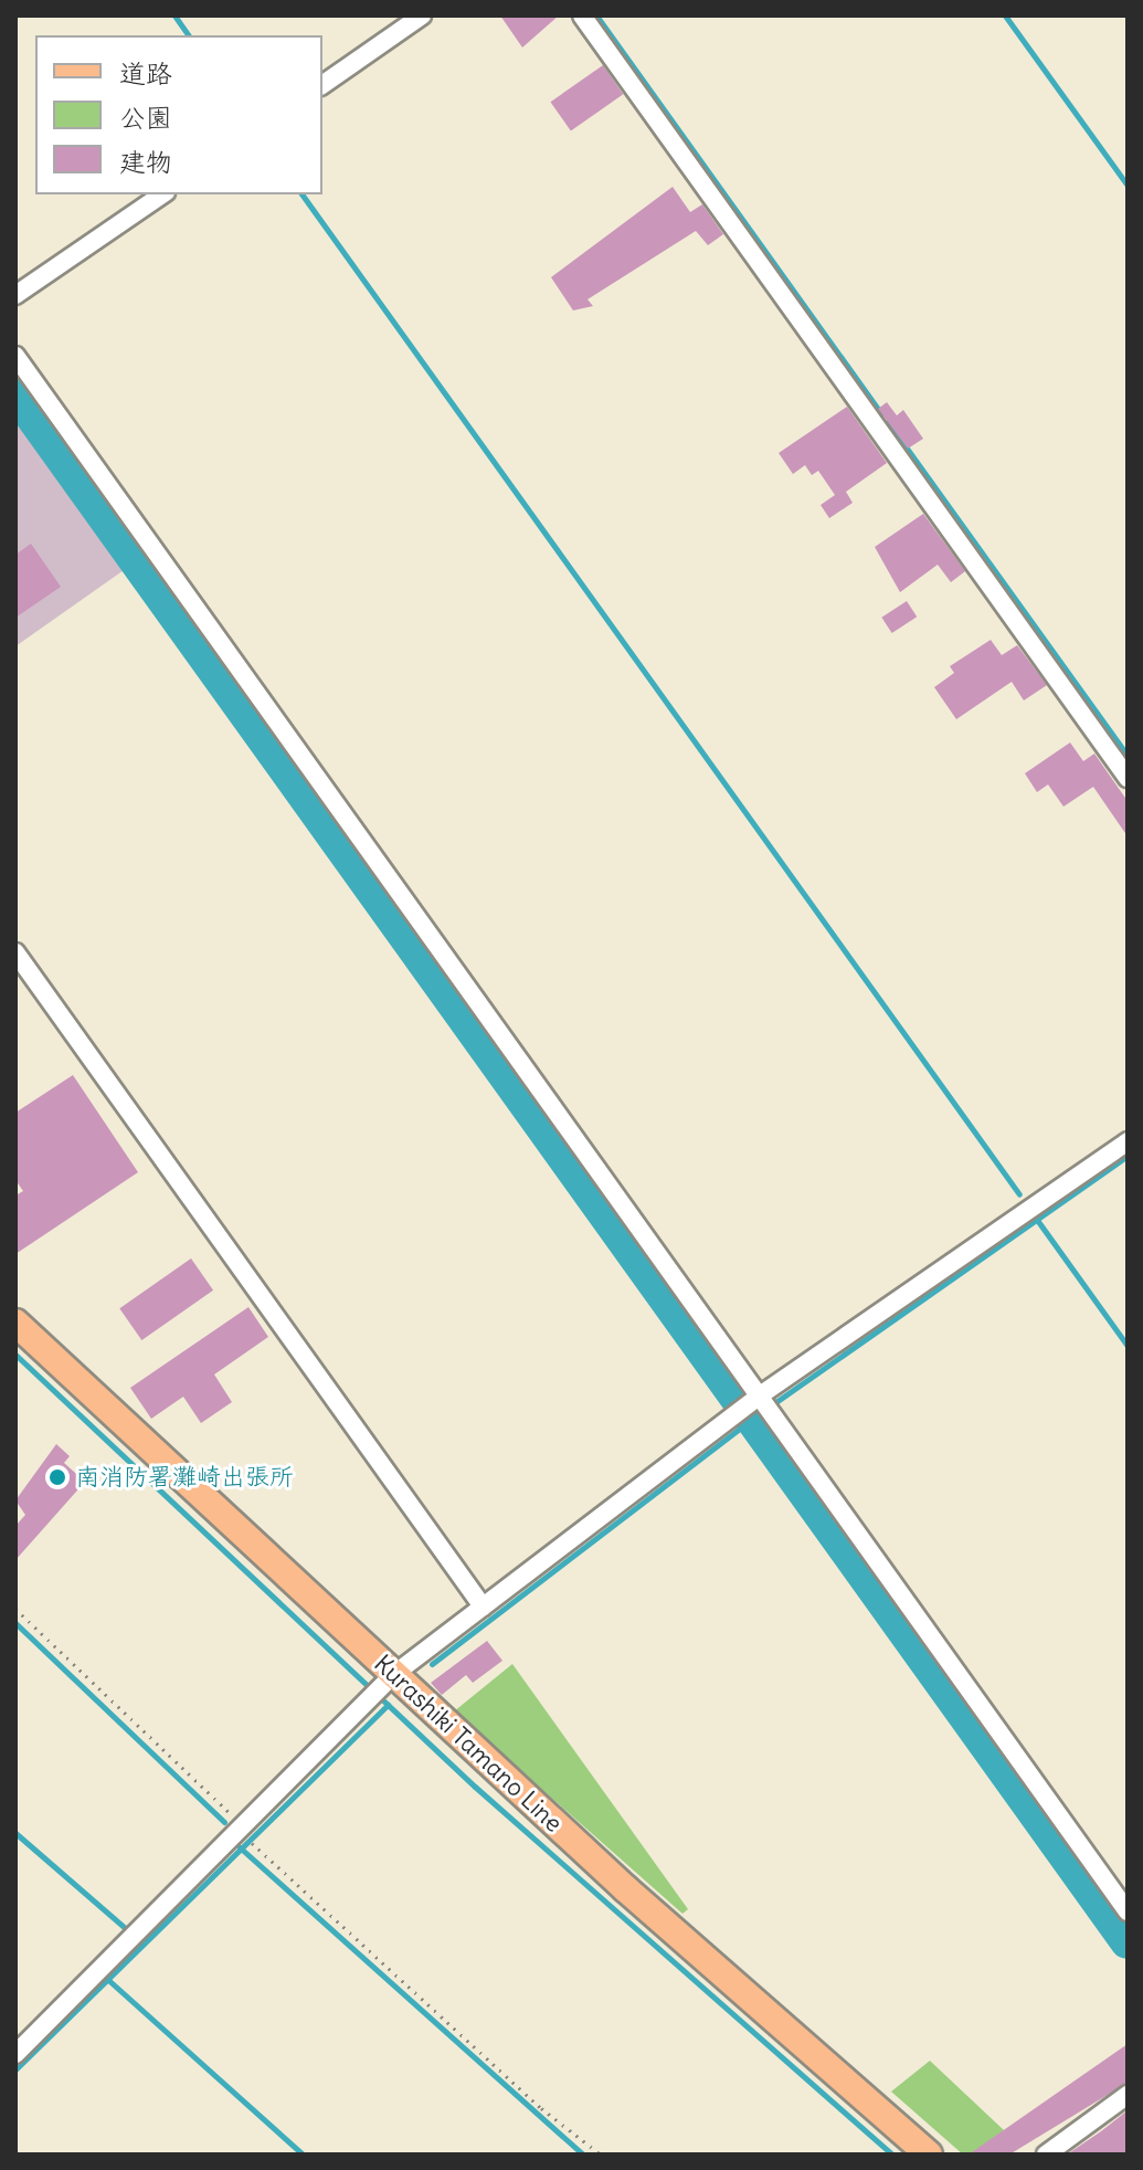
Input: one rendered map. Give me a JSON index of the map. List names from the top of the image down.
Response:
{
  "streets": {
    "main road": ["Kurashiki Tamano Line"]
  },
  "places": ["南消防署灘崎出張所"],
  "legend": ["道路", "公園", "建物"]
}
